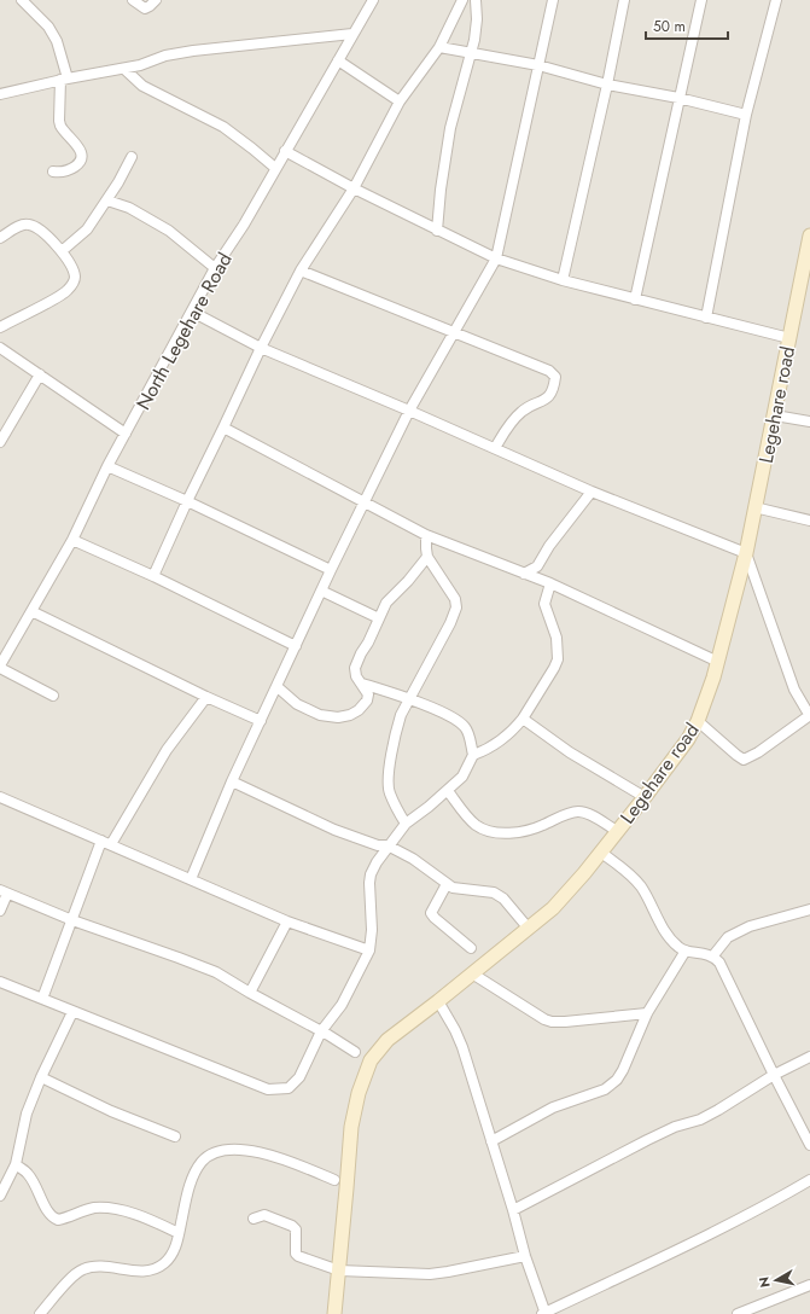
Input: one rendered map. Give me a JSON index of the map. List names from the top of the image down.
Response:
{
  "streets": {
    "main road": ["Legehare road"],
    "street": ["North Legehare Road"]
  },
  "scale_bar": "50 m",
  "north": "left"
}
